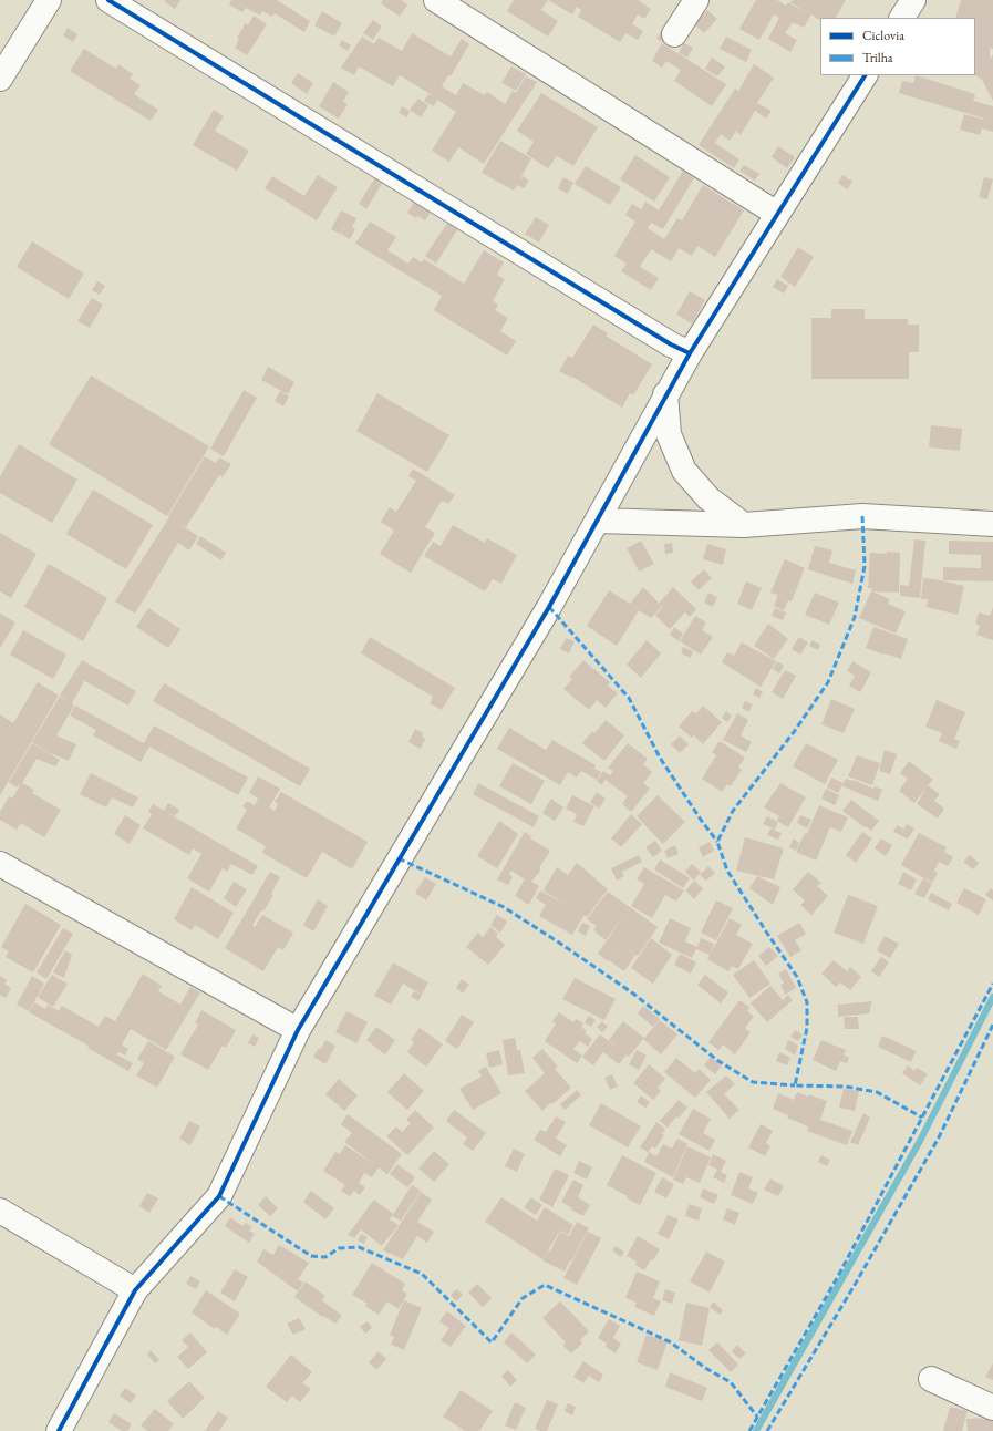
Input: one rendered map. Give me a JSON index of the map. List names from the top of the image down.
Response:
{
  "legend": ["Ciclovia", "Trilha"]
}
